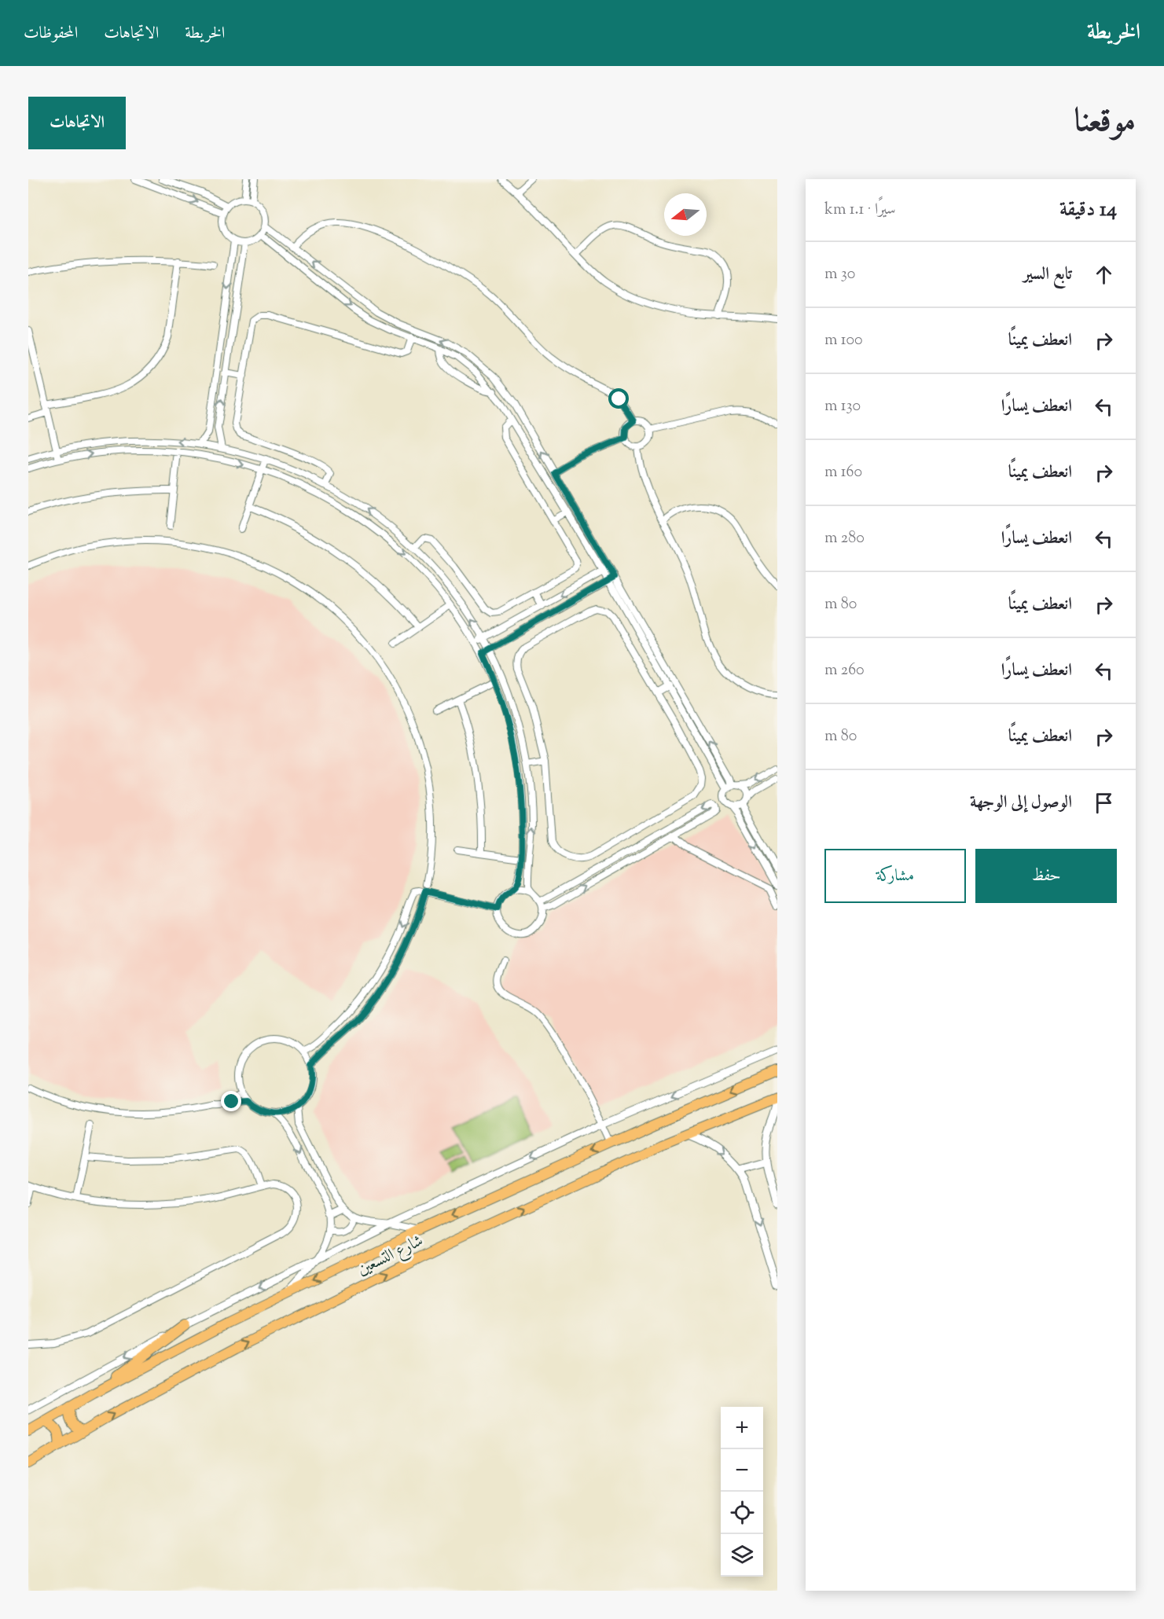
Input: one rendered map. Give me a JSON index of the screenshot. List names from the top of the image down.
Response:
{
  "streets": {
    "main road": ["شارع التسعين"]
  },
  "north": "left",
  "page": {
    "header": "الخريطة",
    "nav": ["الخريطة", "الاتجاهات", "المحفوظات"],
    "title": "موقعنا",
    "buttons": [
      "الاتجاهات",
      ["حفظ", "مشاركة"]
    ],
    "heading": ["14 دقيقة", "سيرًا · 1.1 km"],
    "list": [
      ["تابع السير", "30 m"],
      ["انعطف يمينًا", "100 m"],
      ["انعطف يسارًا", "130 m"],
      ["انعطف يمينًا", "160 m"],
      ["انعطف يسارًا", "280 m"],
      ["انعطف يمينًا", "80 m"],
      ["انعطف يسارًا", "260 m"],
      ["انعطف يمينًا", "80 m"],
      "الوصول إلى الوجهة"
    ],
    "map_buttons": ["+", "−"]
  }
}
